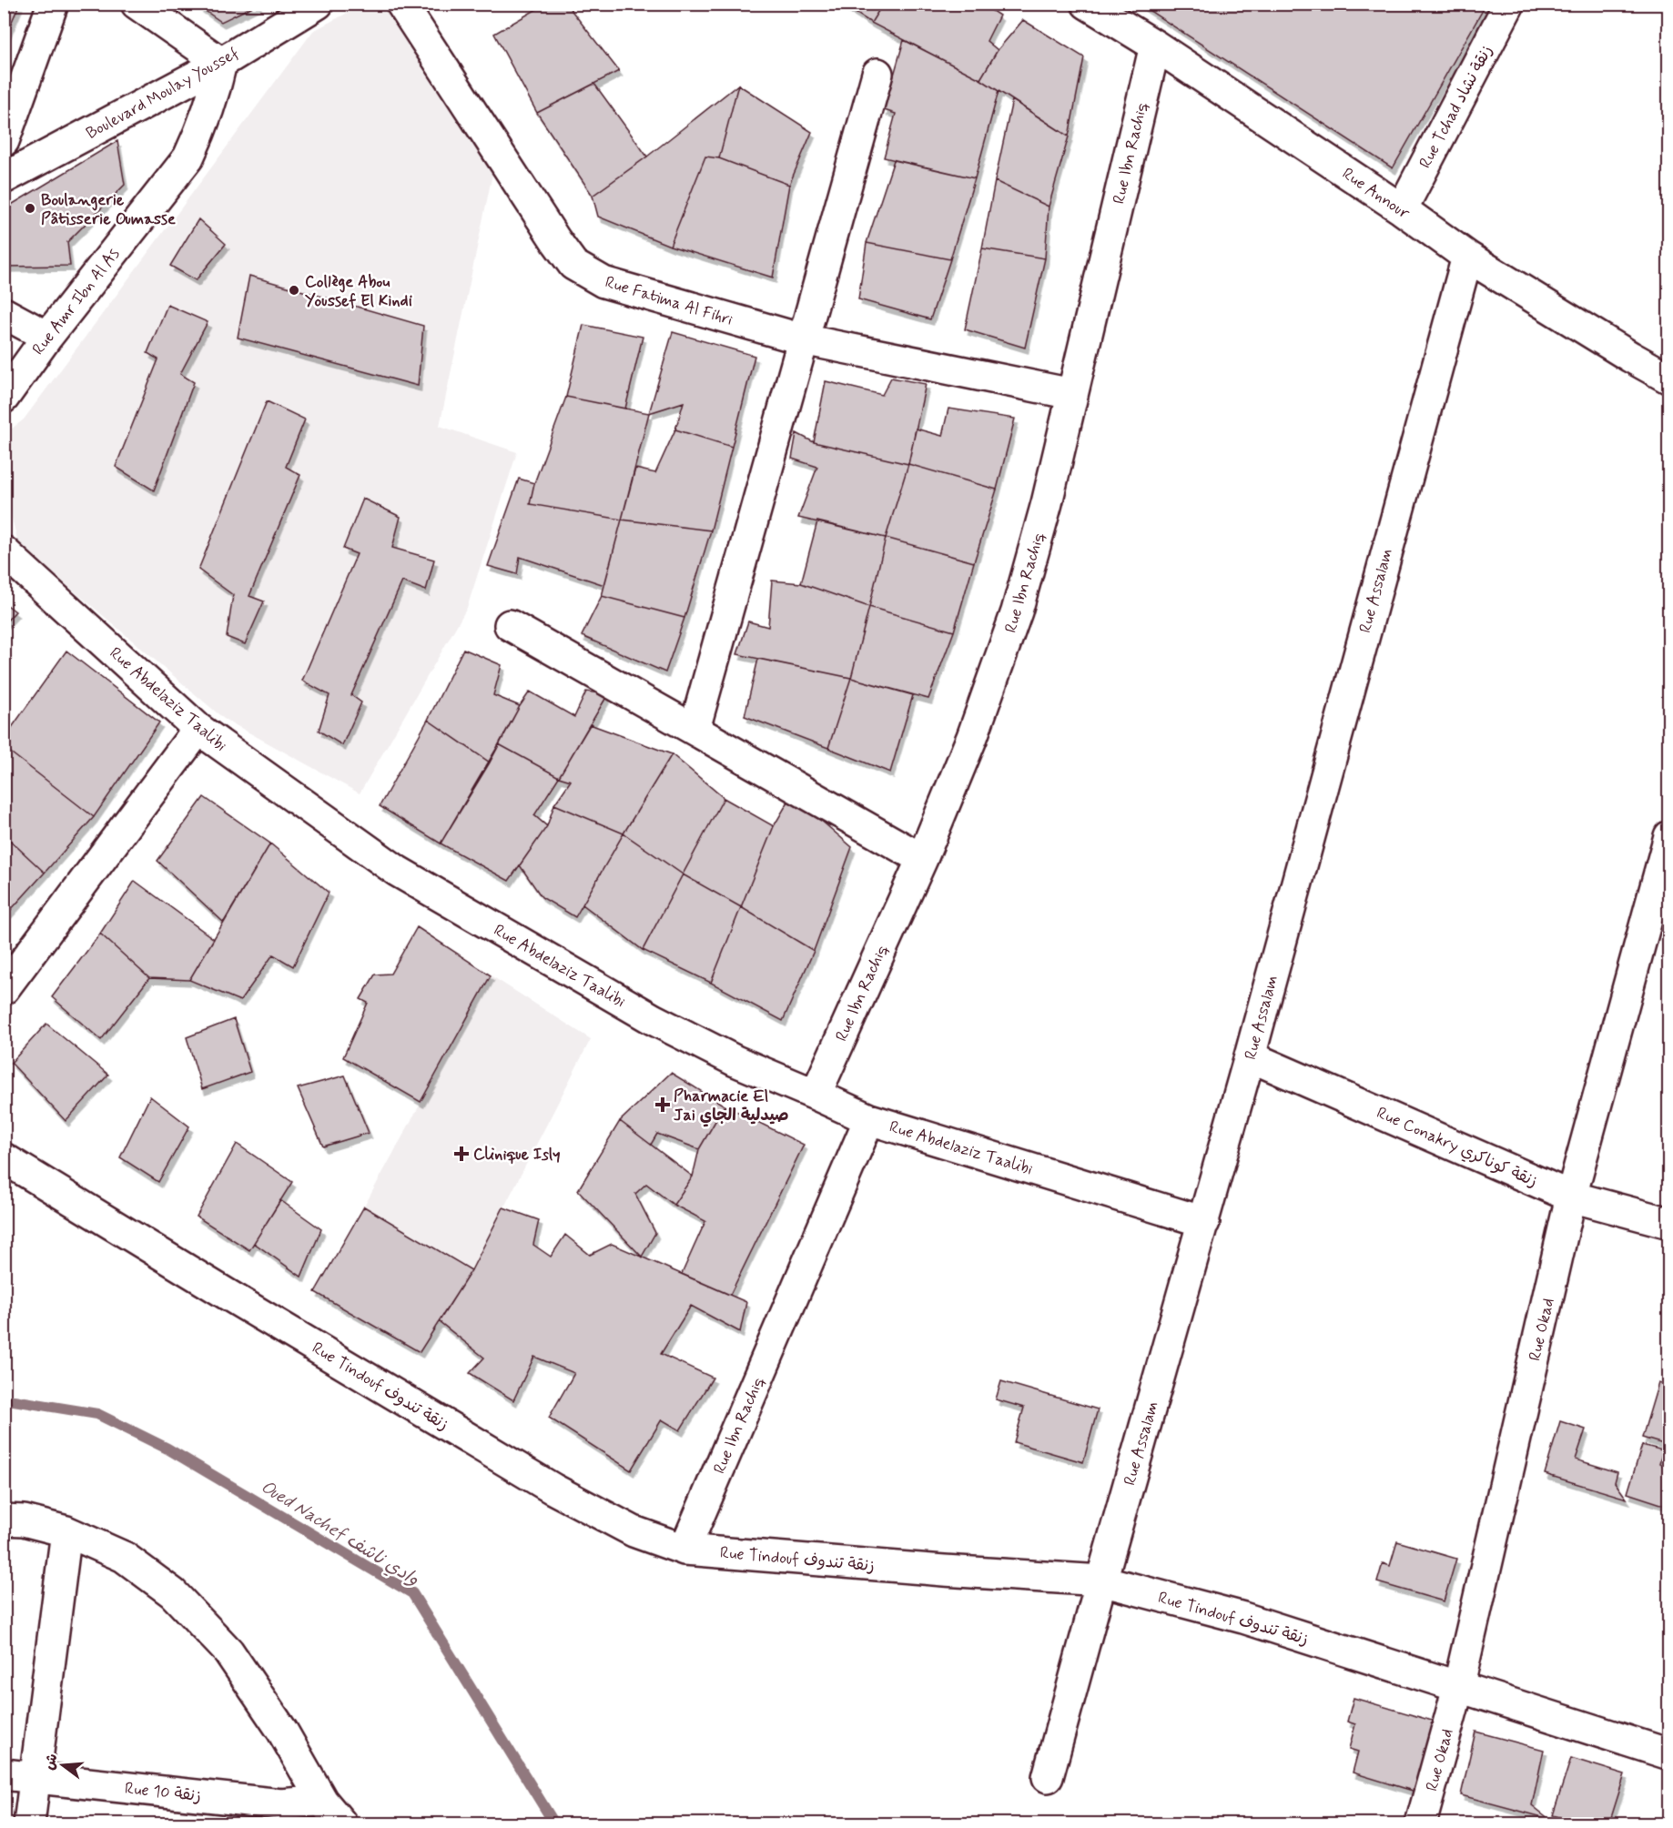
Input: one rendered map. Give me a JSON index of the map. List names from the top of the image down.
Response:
{
  "streets": {
    "street": [
      "Boulevard Moulay Youssef",
      "Rue Tchad زنقة نشاد",
      "Rue Ibn Rachiq",
      "Rue Annour",
      "Rue Fatima Al Fihri",
      "Rue Amr Ibn Al As",
      "Rue Assalam",
      "Rue Abdelaziz Taalibi",
      "Rue Conakry زنقة كوناكري",
      "Rue Okad",
      "Rue Tindouf زنقة تندوف",
      "Rue 10 زنقة"
    ]
  },
  "crossings": [
    ["Boulevard Moulay Youssef", "Rue Amr Ibn Al As"],
    ["Rue Tchad زنقة نشاد", "Rue Annour"],
    ["Rue Ibn Rachiq", "Rue Annour"],
    ["Rue Ibn Rachiq", "Rue Fatima Al Fihri"],
    ["Rue Ibn Rachiq", "Rue Abdelaziz Taalibi"],
    ["Rue Ibn Rachiq", "Rue Tindouf زنقة تندوف"],
    ["Rue Annour", "Rue Assalam"],
    ["Rue Assalam", "Rue Abdelaziz Taalibi"],
    ["Rue Assalam", "Rue Conakry زنقة كوناكري"],
    ["Rue Assalam", "Rue Tindouf زنقة تندوف"],
    ["Rue Conakry زنقة كوناكري", "Rue Okad"],
    ["Rue Okad", "Rue Tindouf زنقة تندوف"]
  ],
  "water": ["Oued Nachef وادي ناشف"],
  "places": {
    "other": ["Boulangerie Pâtisserie Oumasse", "Collège Abou Youssef El Kindi"],
    "health": ["Pharmacie El Jai صيدلية الجاي", "Clinique Isly"]
  },
  "north": "left"
}
